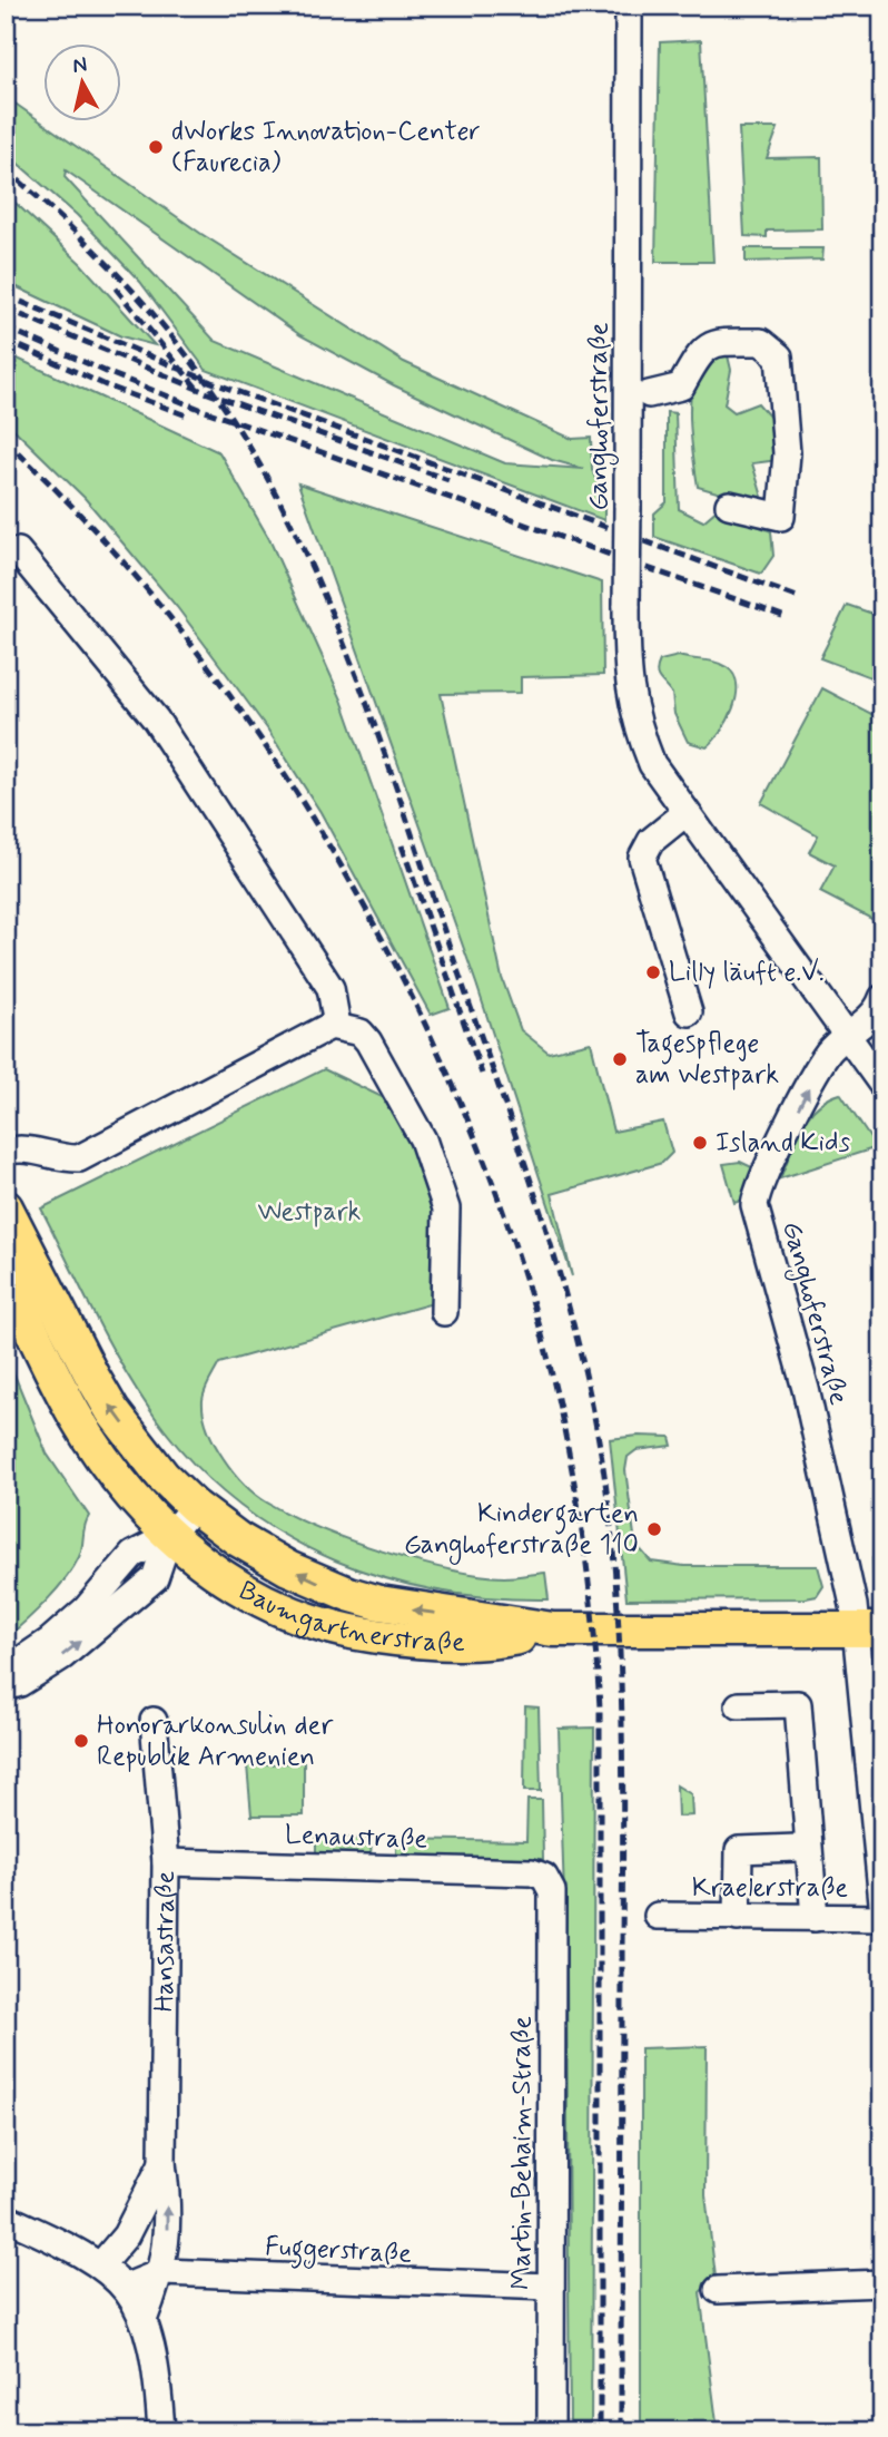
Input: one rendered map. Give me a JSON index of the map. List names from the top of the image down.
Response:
{
  "streets": {
    "main road": ["Baumgartnerstraße"],
    "street": [
      "Ganghoferstraße",
      "Lenaustraße",
      "Kraelerstraße",
      "Hansastraße",
      "Martin-Behaim-Straße",
      "Fuggerstraße"
    ]
  },
  "crossings": [
    ["Ganghoferstraße", "Baumgartnerstraße"],
    ["Lenaustraße", "Hansastraße"],
    ["Lenaustraße", "Martin-Behaim-Straße"],
    ["Hansastraße", "Fuggerstraße"],
    ["Martin-Behaim-Straße", "Fuggerstraße"]
  ],
  "parks": ["Westpark"],
  "places": [
    "dWorks Innovation-Center (Faurecia)",
    "Lilly läuft e.V.",
    "Tagespflege am Westpark",
    "Island Kids",
    "Kindergarten Ganghoferstraße 110",
    "Honorarkonsulin der Republik Armenien"
  ],
  "north": "top"
}
